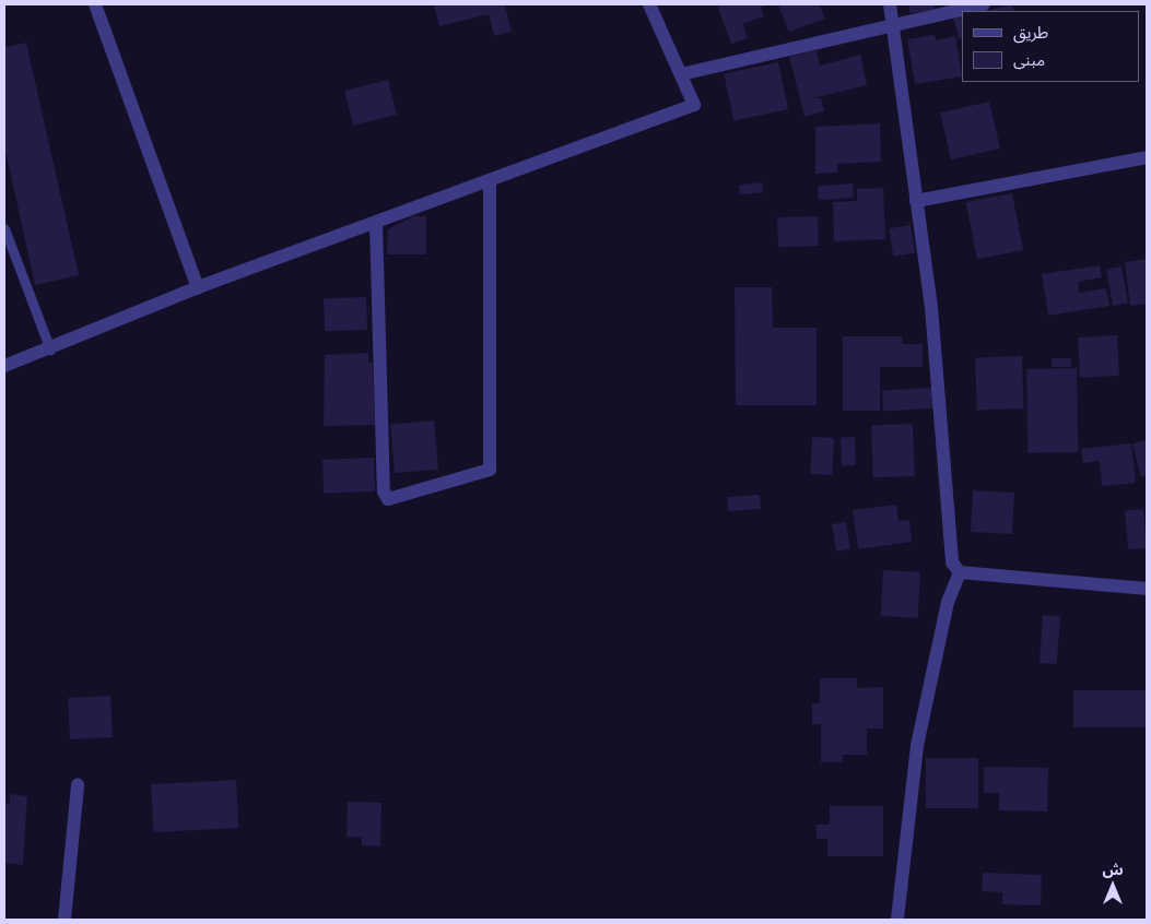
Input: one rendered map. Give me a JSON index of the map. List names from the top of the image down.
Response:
{
  "legend": ["طريق", "مبنى"],
  "north": "top"
}
